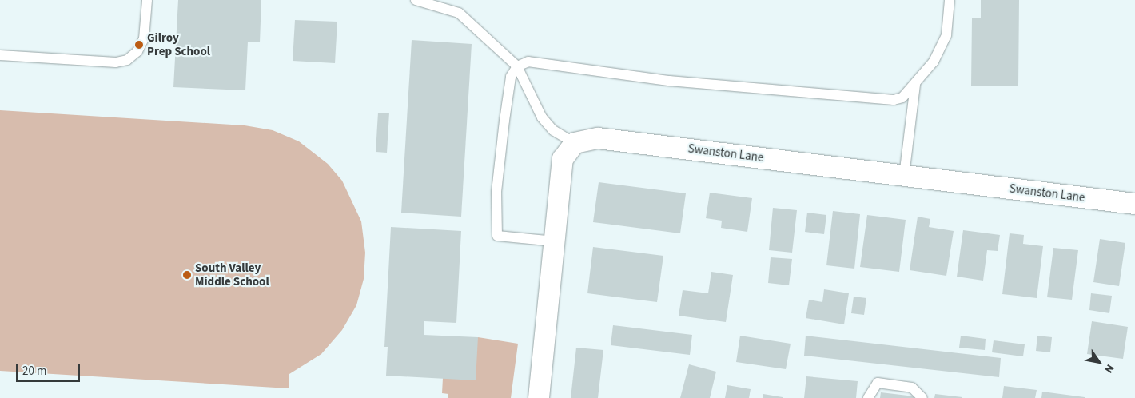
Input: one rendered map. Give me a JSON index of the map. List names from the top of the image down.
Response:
{
  "streets": {
    "street": ["Swanston Lane"]
  },
  "places": ["Gilroy Prep School", "South Valley Middle School"],
  "scale_bar": "20 m",
  "north": "bottom right"
}
